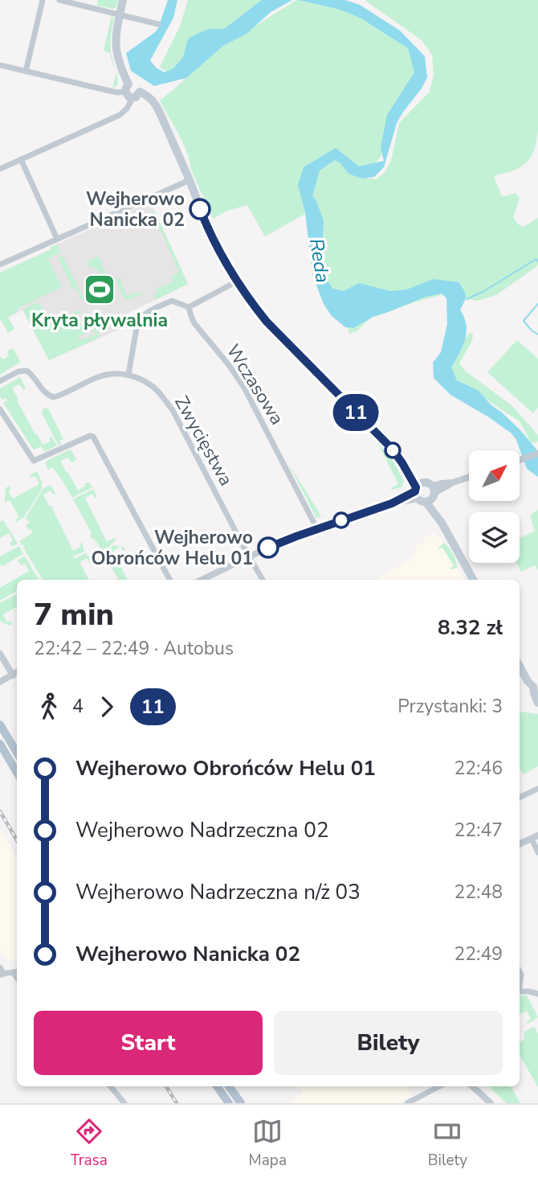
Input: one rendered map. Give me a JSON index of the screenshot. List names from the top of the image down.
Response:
{
  "streets": {
    "street": ["Wczasowa", "Zwycięstwa"]
  },
  "water": ["Reda"],
  "places": {
    "other": ["Wejherowo Nanicka 02", "Wejherowo Obrońców Helu 01"],
    "sports": ["Kryta pływalnia"]
  },
  "lines": ["bus line 11"],
  "north": "top right",
  "page": {
    "on_map": "11",
    "heading": ["7 min", "22:42 – 22:49 · Autobus", "8.32 zł"],
    "legs": ["4", "11", "Przystanki: 3"],
    "list": [
      {
        "name": "Wejherowo Obrońców Helu 01",
        "value": "22:46"
      },
      {
        "name": "Wejherowo Nadrzeczna 02",
        "value": "22:47"
      },
      {
        "name": "Wejherowo Nadrzeczna n/ż 03",
        "value": "22:48"
      },
      {
        "name": "Wejherowo Nanicka 02",
        "value": "22:49"
      }
    ],
    "buttons": ["Start", "Bilety"],
    "tabs": ["Trasa", "Mapa", "Bilety"]
  }
}
